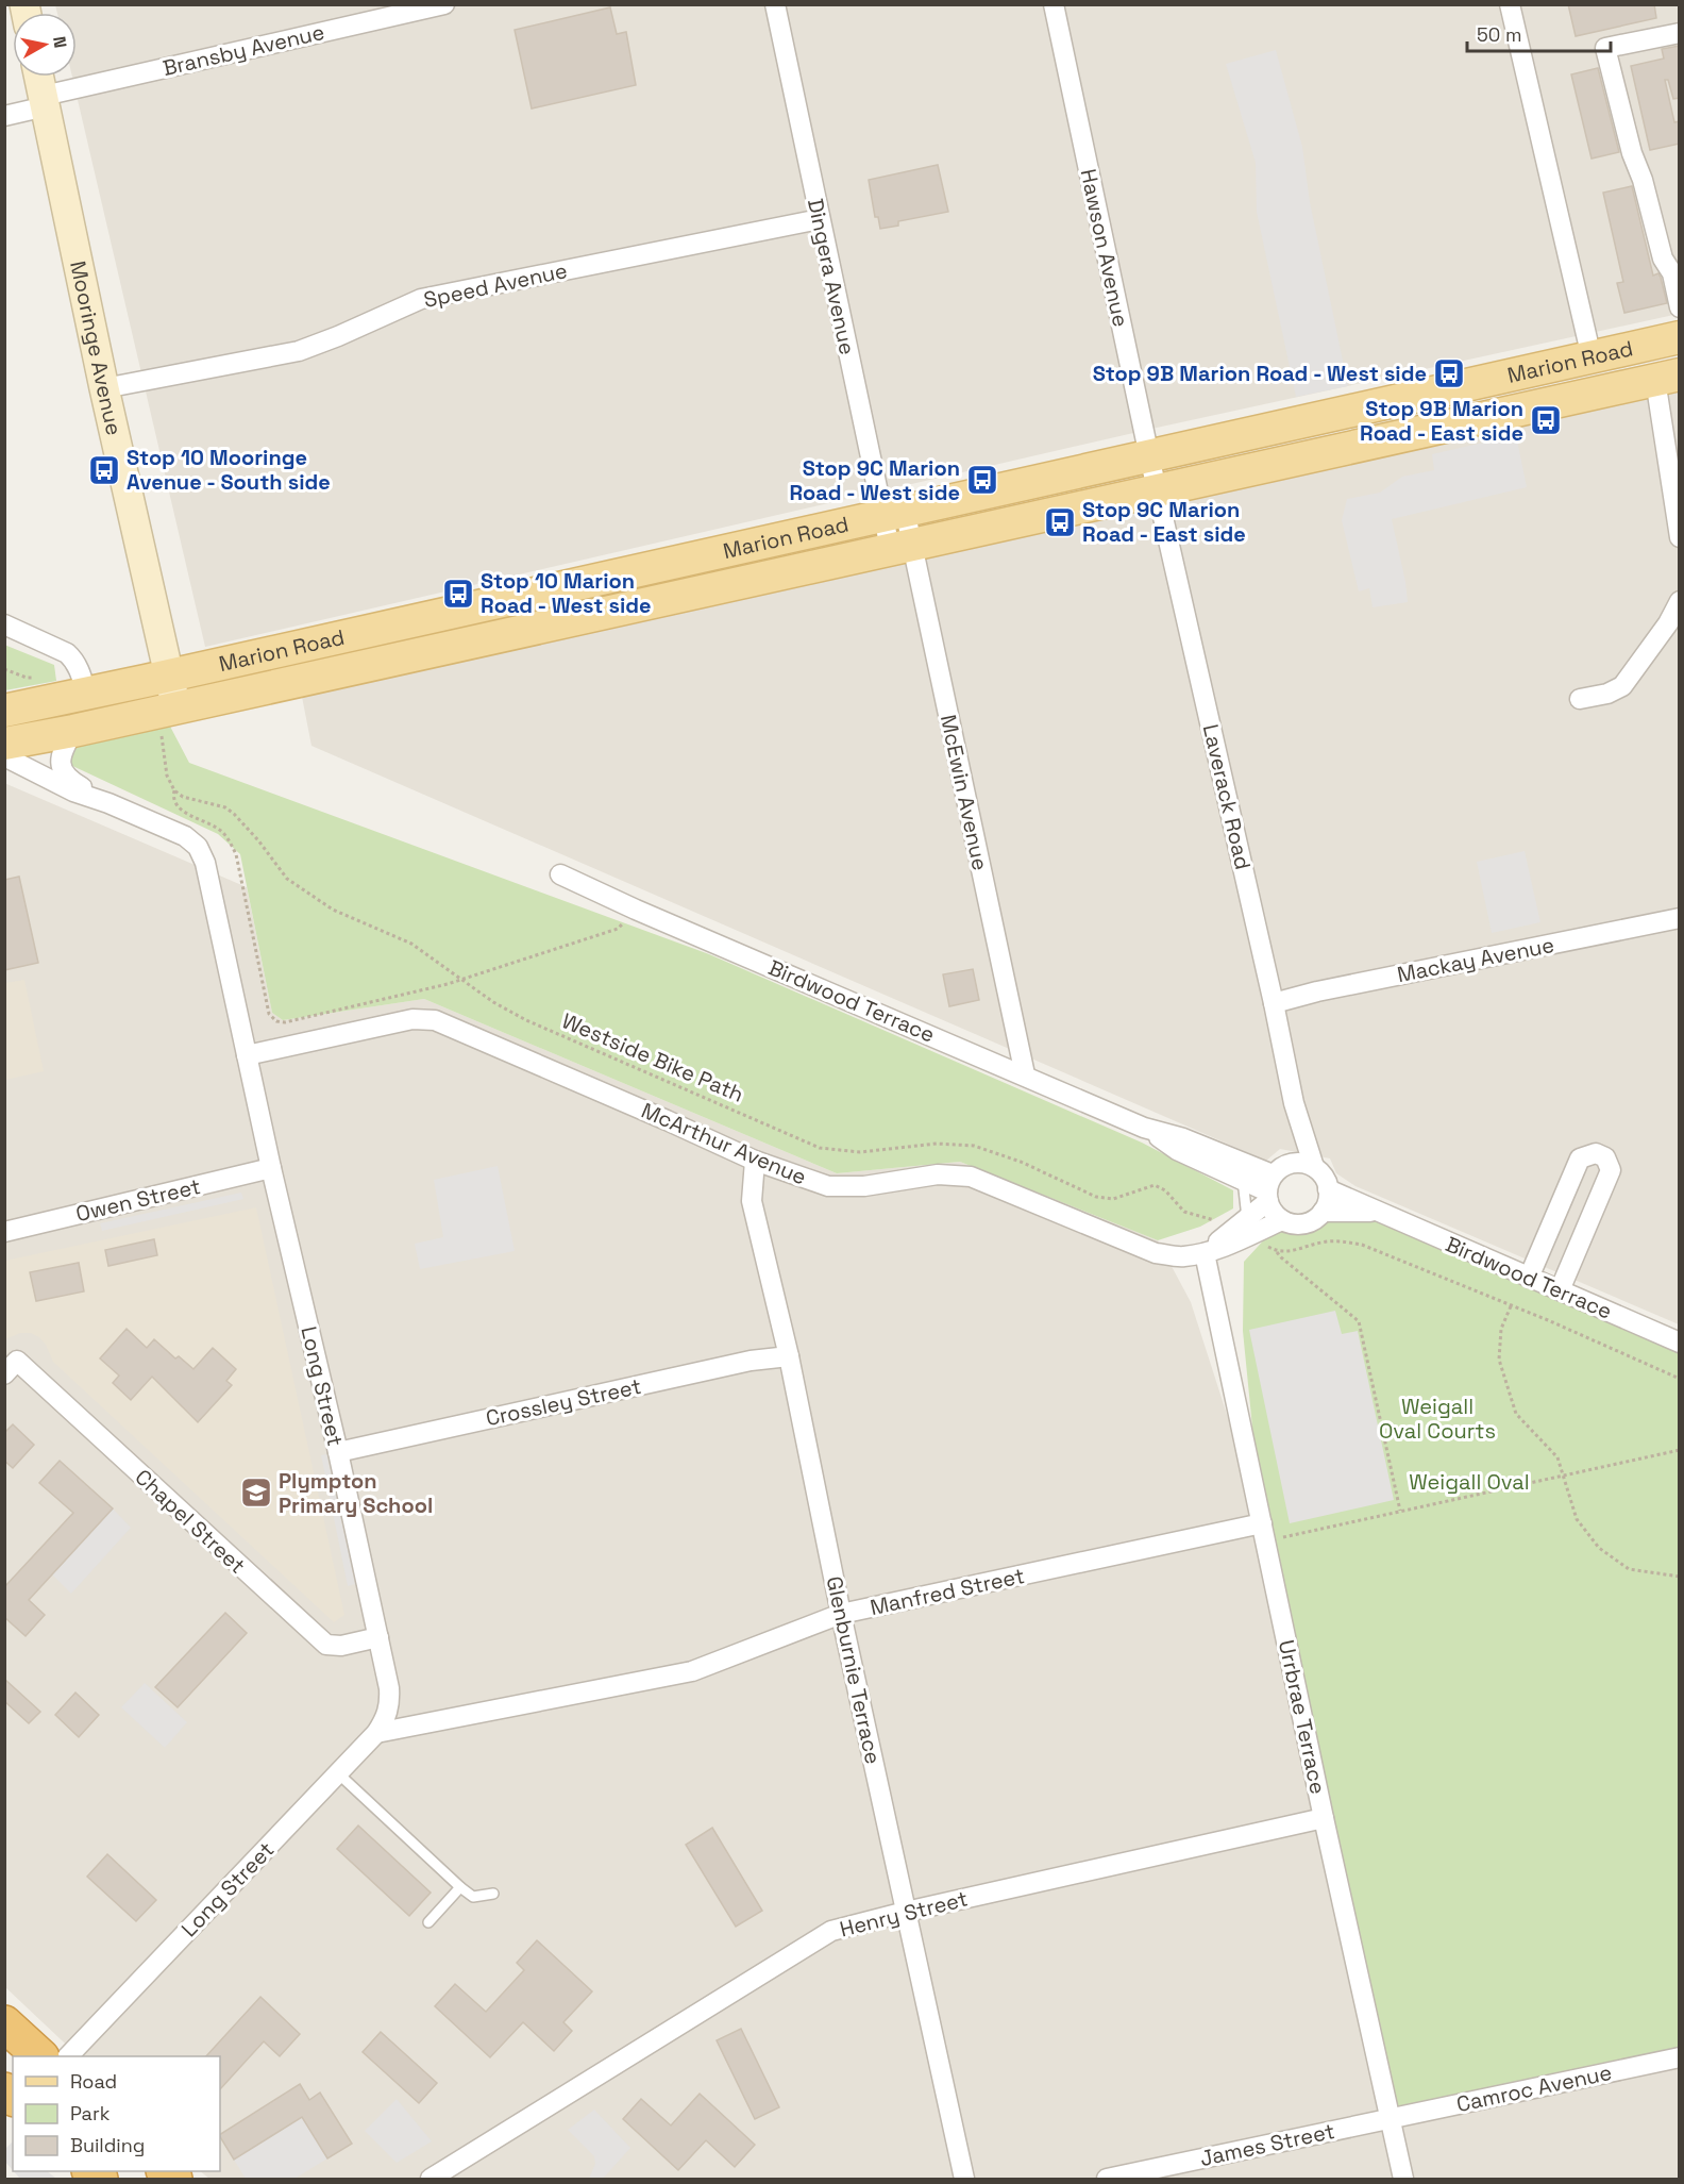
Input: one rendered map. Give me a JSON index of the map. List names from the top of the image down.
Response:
{
  "streets": {
    "main road": ["Marion Road"],
    "street": [
      "Bransby Avenue",
      "Hawson Avenue",
      "Dingera Avenue",
      "Speed Avenue",
      "Mooringe Avenue",
      "McEwin Avenue",
      "Laverack Road",
      "Mackay Avenue",
      "Birdwood Terrace",
      "McArthur Avenue",
      "Owen Street",
      "Long Street",
      "Crossley Street",
      "Chapel Street",
      "Manfred Street",
      "Glenburnie Terrace",
      "Urrbrae Terrace",
      "Henry Street",
      "Camroc Avenue",
      "James Street"
    ],
    "path": ["Westside Bike Path"]
  },
  "crossings": [
    ["Bransby Avenue", "Mooringe Avenue"],
    ["Hawson Avenue", "Marion Road"],
    ["Hawson Avenue", "Laverack Road"],
    ["Dingera Avenue", "Speed Avenue"],
    ["Dingera Avenue", "Marion Road"],
    ["Dingera Avenue", "McEwin Avenue"],
    ["Speed Avenue", "Mooringe Avenue"],
    ["Mooringe Avenue", "Marion Road"],
    ["Marion Road", "McEwin Avenue"],
    ["Marion Road", "Laverack Road"],
    ["Marion Road", "Long Street"],
    ["McEwin Avenue", "Birdwood Terrace"],
    ["Laverack Road", "Mackay Avenue"],
    ["Laverack Road", "Birdwood Terrace"],
    ["Laverack Road", "McArthur Avenue"],
    ["Birdwood Terrace", "McArthur Avenue"],
    ["McArthur Avenue", "Long Street"],
    ["McArthur Avenue", "Glenburnie Terrace"],
    ["McArthur Avenue", "Urrbrae Terrace"],
    ["Owen Street", "Long Street"],
    ["Long Street", "Crossley Street"],
    ["Long Street", "Chapel Street"],
    ["Long Street", "Manfred Street"],
    ["Crossley Street", "Glenburnie Terrace"],
    ["Manfred Street", "Glenburnie Terrace"],
    ["Manfred Street", "Urrbrae Terrace"],
    ["Glenburnie Terrace", "Henry Street"],
    ["Urrbrae Terrace", "Henry Street"],
    ["Urrbrae Terrace", "Camroc Avenue"],
    ["Urrbrae Terrace", "James Street"],
    ["Camroc Avenue", "James Street"]
  ],
  "parks": ["Weigall Oval Courts", "Weigall Oval"],
  "places": {
    "bus stop": [
      "Stop 9B Marion Road - West side",
      "Stop 9B Marion Road - East side",
      "Stop 10 Mooringe Avenue - South side",
      "Stop 9C Marion Road - West side",
      "Stop 9C Marion Road - East side",
      "Stop 10 Marion Road - West side"
    ],
    "school or university": ["Plympton Primary School"]
  },
  "legend": ["Road", "Park", "Building"],
  "scale_bar": "50 m",
  "north": "right"
}
